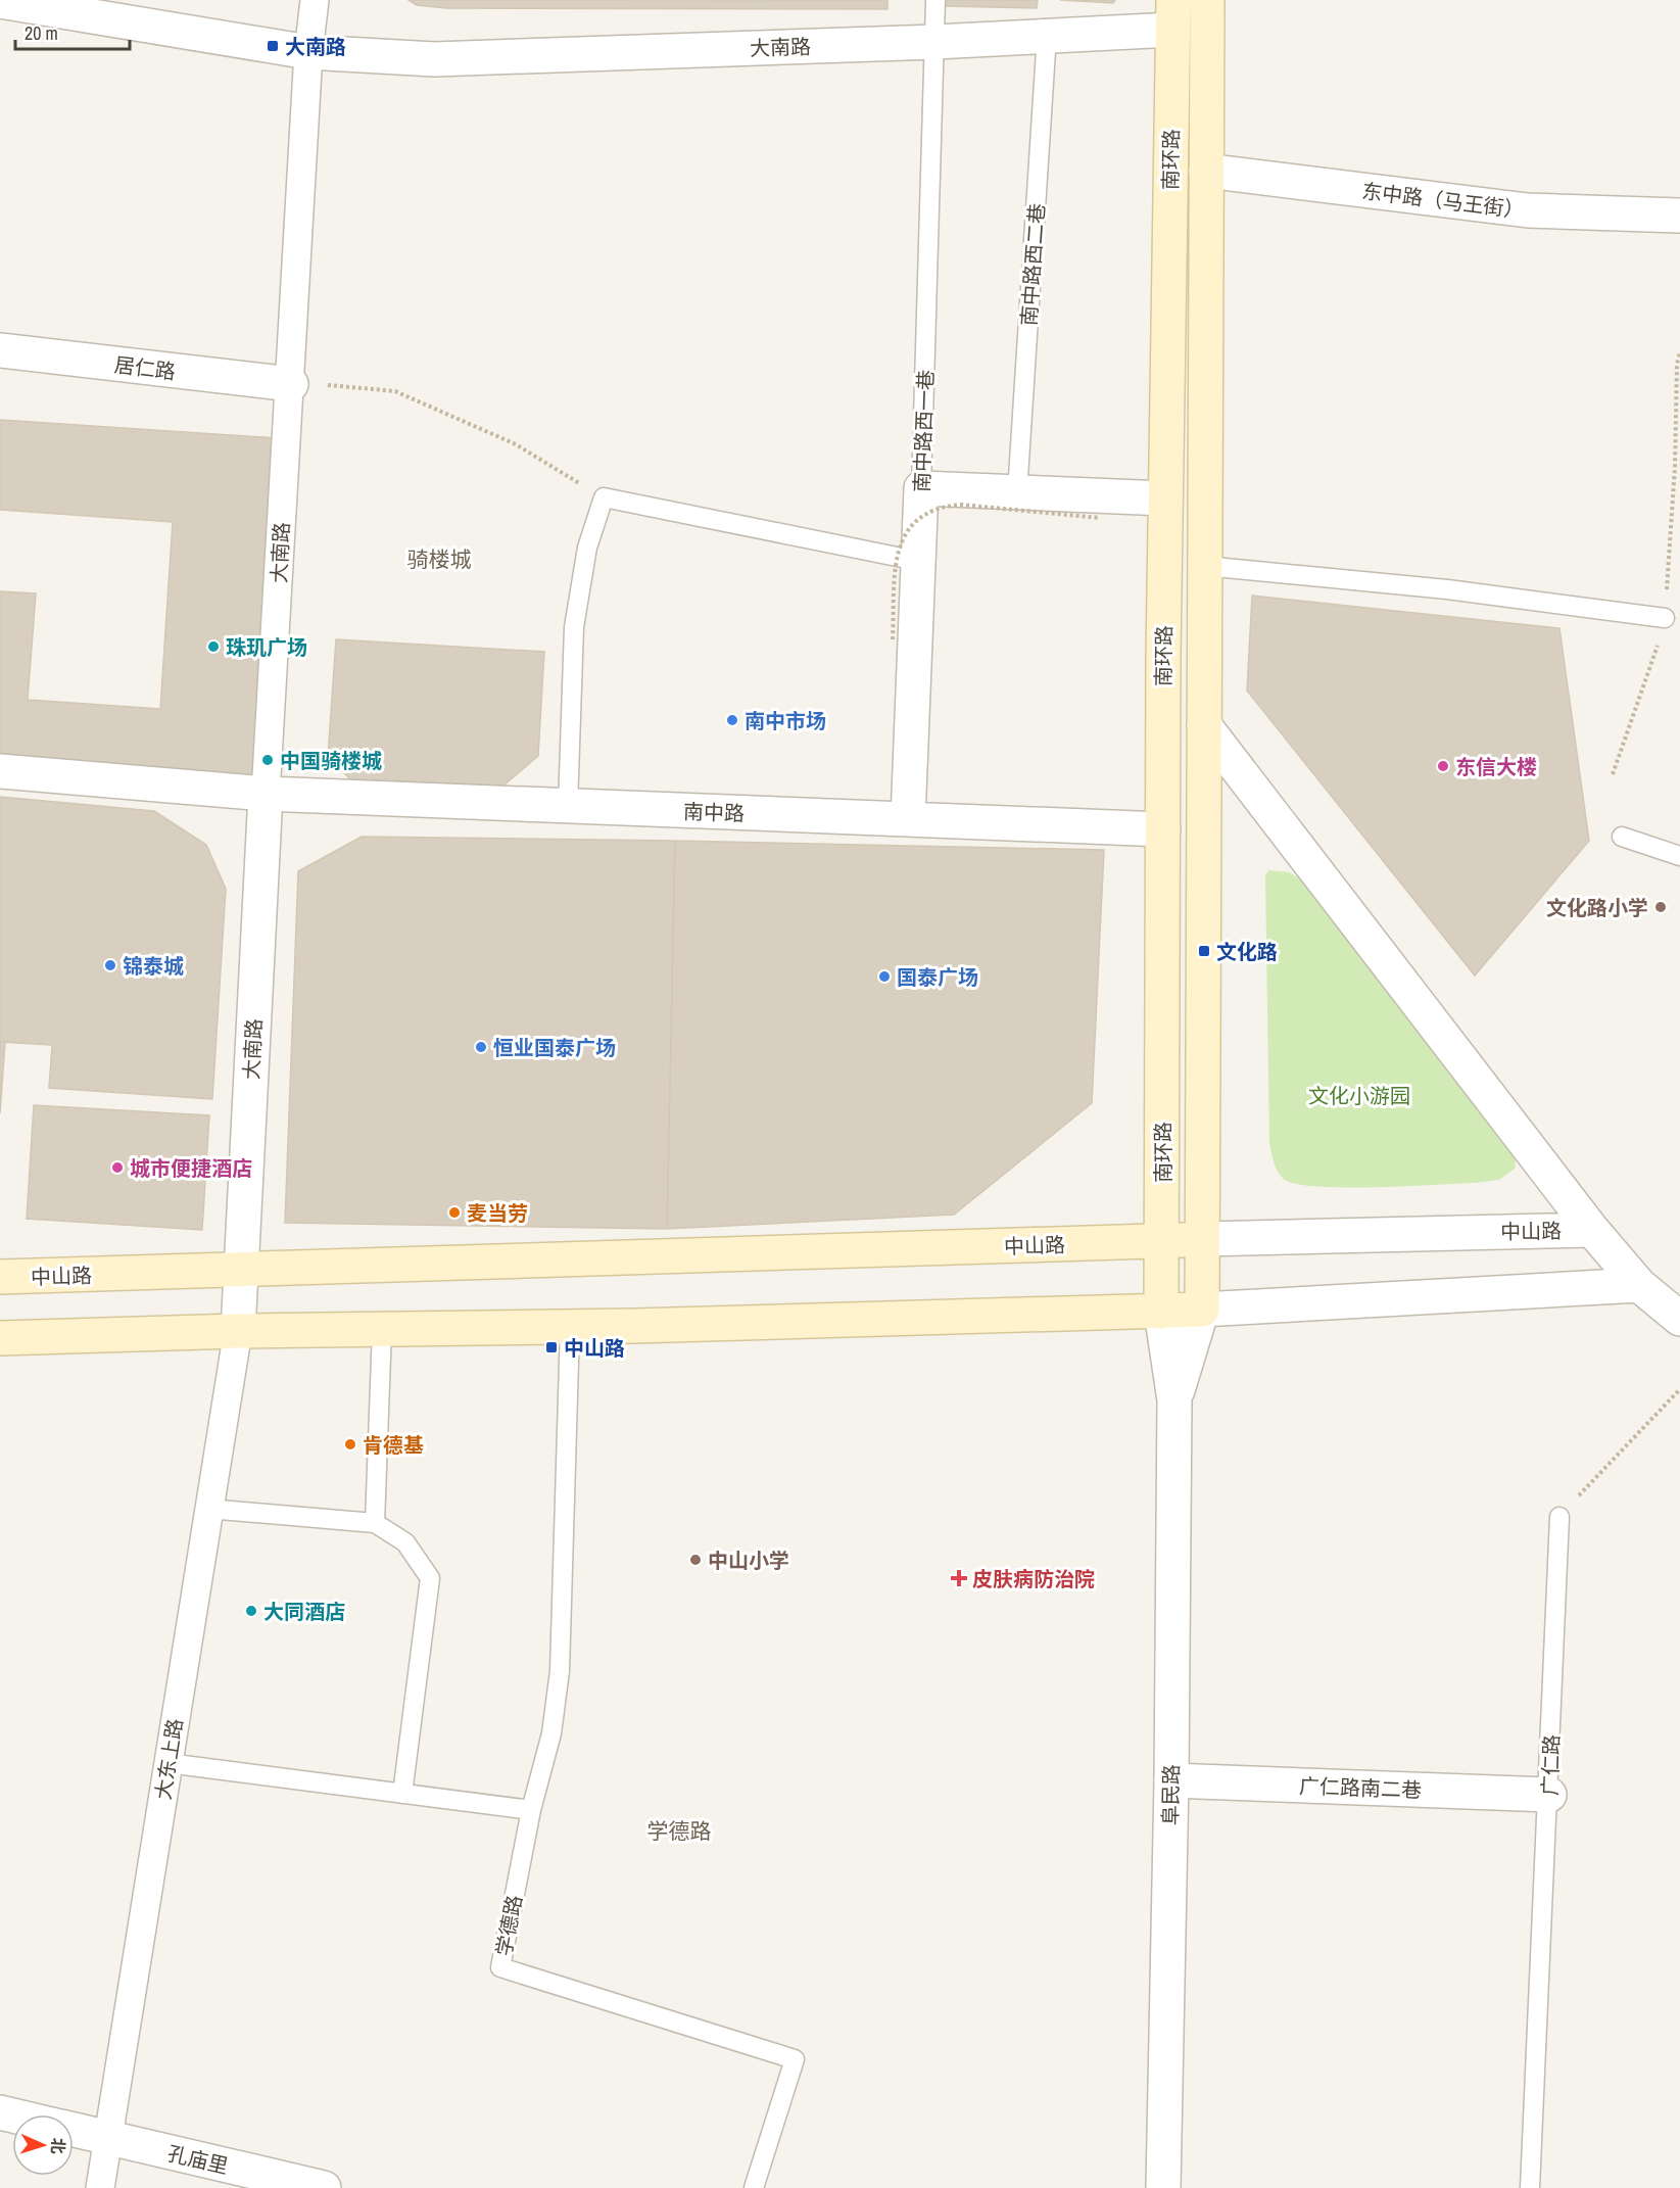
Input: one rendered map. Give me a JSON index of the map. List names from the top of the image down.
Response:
{
  "streets": {
    "main road": ["南环路", "中山路"],
    "street": [
      "大南路",
      "东中路（马王街）",
      "居仁路",
      "南中路西一巷",
      "南中路",
      "大东上路",
      "广仁路南二巷",
      "阜民路",
      "孔庙里"
    ],
    "lane": ["南中路西二巷", "广仁路", "学德路"]
  },
  "crossings": [
    ["大南路", "南环路"],
    ["大南路", "南中路西二巷"],
    ["大南路", "居仁路"],
    ["大南路", "南中路西一巷"],
    ["大南路", "南中路"],
    ["大南路", "中山路"],
    ["大南路", "大东上路"],
    ["南环路", "东中路（马王街）"],
    ["南环路", "南中路"],
    ["南环路", "中山路"],
    ["南中路西一巷", "南中路"],
    ["大东上路", "孔庙里"],
    ["广仁路", "广仁路南二巷"],
    ["广仁路南二巷", "阜民路"]
  ],
  "districts": ["骑楼城", "学德路"],
  "parks": ["文化小游园"],
  "places": {
    "transit": ["大南路", "文化路", "中山路"],
    "other": [
      "珠玑广场",
      "南中市场",
      "中国骑楼城",
      "东信大楼",
      "文化路小学",
      "锦泰城",
      "国泰广场",
      "恒业国泰广场",
      "城市便捷酒店",
      "麦当劳",
      "肯德基",
      "中山小学",
      "大同酒店"
    ],
    "health": ["皮肤病防治院"]
  },
  "scale_bar": "20 m",
  "north": "right"
}
